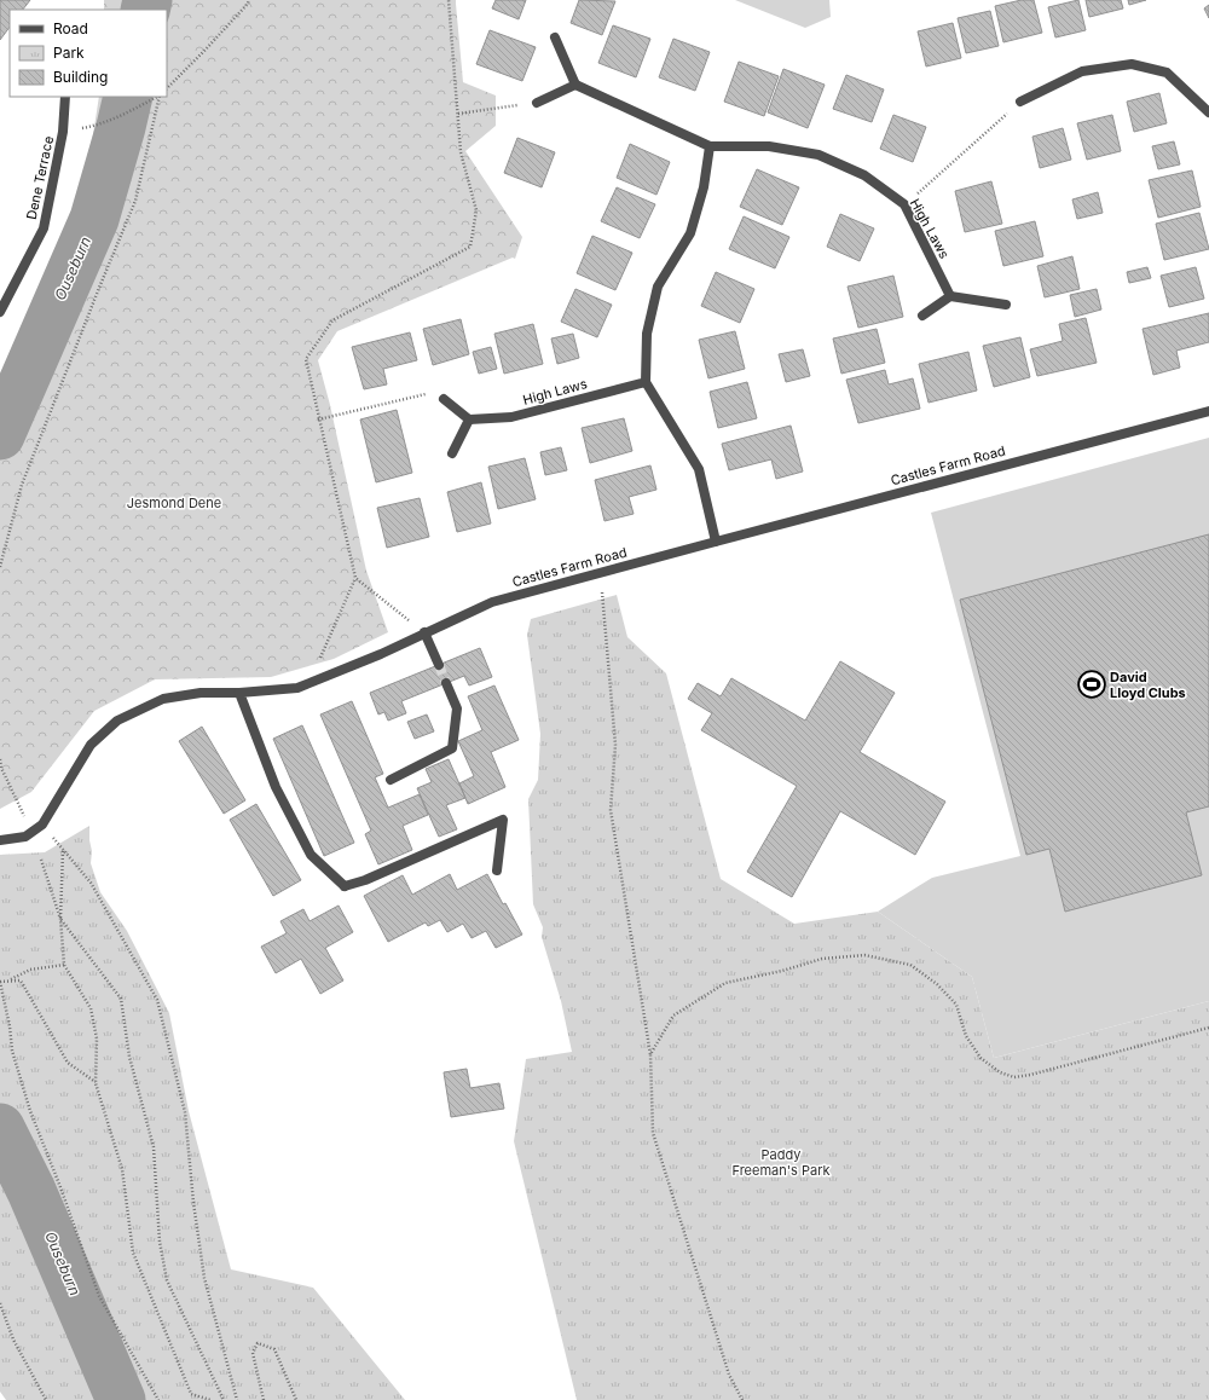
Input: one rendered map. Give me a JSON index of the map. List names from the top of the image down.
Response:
{
  "streets": {
    "street": ["Dene Terrace", "High Laws", "Castles Farm Road"]
  },
  "water": ["Ouseburn"],
  "parks": ["Jesmond Dene", "Paddy Freeman's Park"],
  "places": {
    "sports": ["David Lloyd Clubs"]
  },
  "legend": ["Road", "Park", "Building"]
}
